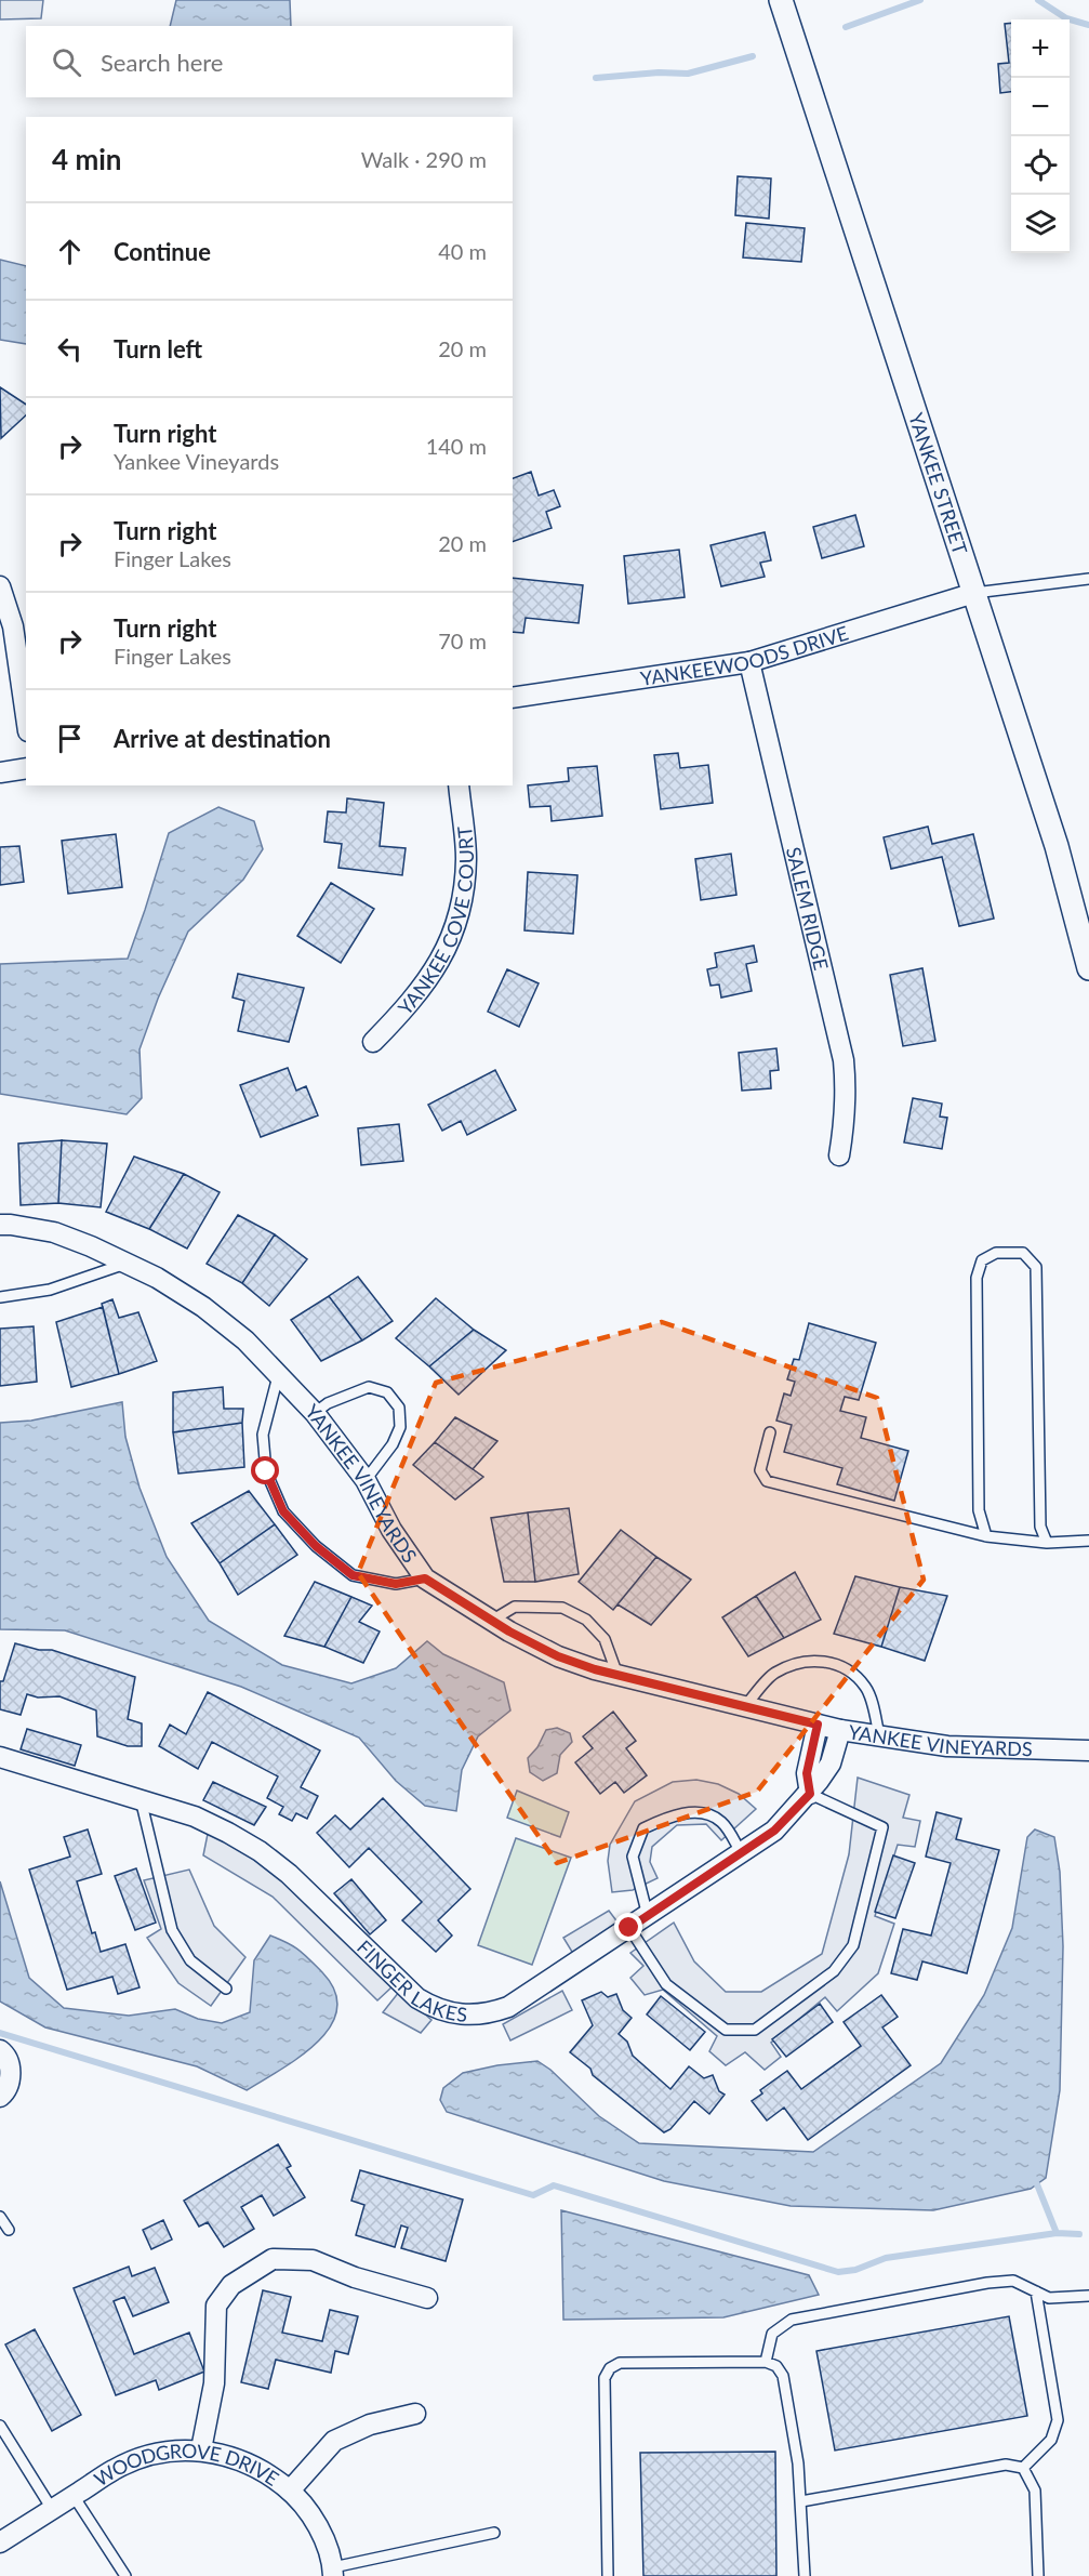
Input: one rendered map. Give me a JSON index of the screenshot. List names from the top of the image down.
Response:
{
  "streets": {
    "street": [
      "YANKEE STREET",
      "YANKEEWOODS DRIVE",
      "SALEM RIDGE",
      "YANKEE COVE COURT",
      "YANKEE VINEYARDS",
      "FINGER LAKES",
      "WOODGROVE DRIVE"
    ]
  },
  "crossings": [
    ["YANKEE STREET", "YANKEEWOODS DRIVE"],
    ["YANKEEWOODS DRIVE", "SALEM RIDGE"],
    ["YANKEE VINEYARDS", "FINGER LAKES"]
  ],
  "page": {
    "map_buttons": ["+", "−"],
    "search": "Search here",
    "heading": ["4 min", "Walk · 290 m"],
    "list": [
      ["Continue", "40 m"],
      ["Turn left", "20 m"],
      ["Turn right", "Yankee Vineyards", "140 m"],
      ["Turn right", "Finger Lakes", "20 m"],
      ["Turn right", "Finger Lakes", "70 m"],
      "Arrive at destination"
    ]
  }
}
